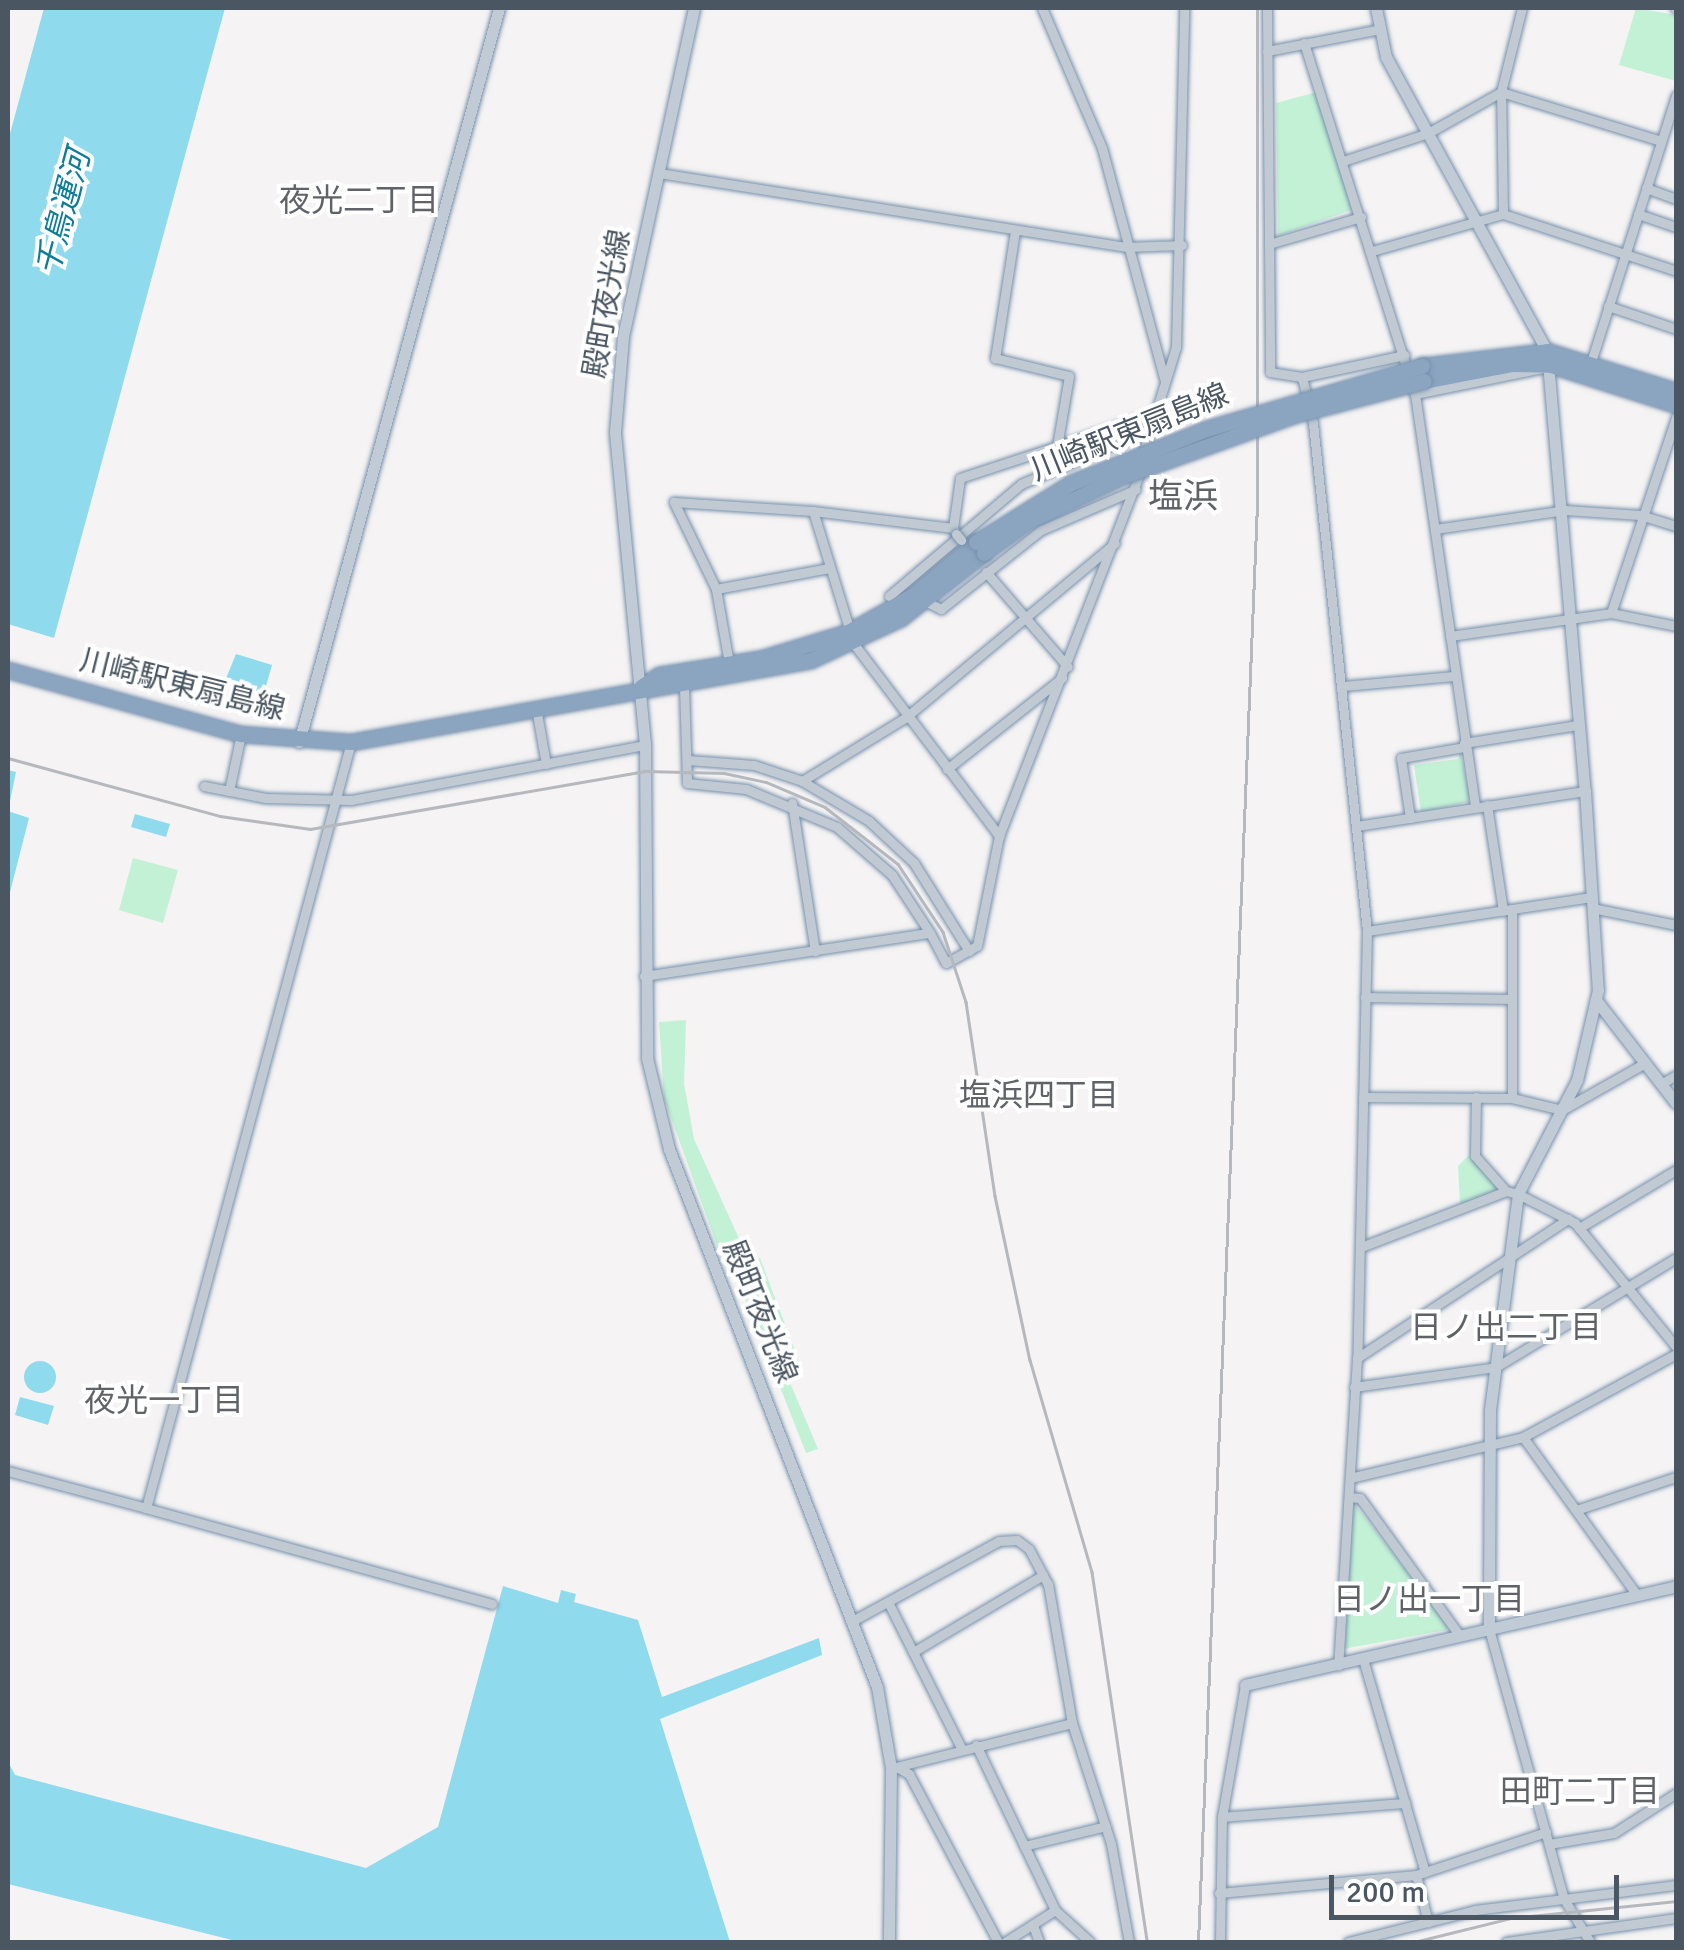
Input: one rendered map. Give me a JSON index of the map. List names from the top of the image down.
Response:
{
  "streets": {
    "highway": ["川崎駅東扇島線"],
    "street": ["殿町夜光線"]
  },
  "crossings": [
    ["殿町夜光線", "川崎駅東扇島線"]
  ],
  "districts": [
    "夜光二丁目",
    "塩浜",
    "塩浜四丁目",
    "日ノ出二丁目",
    "夜光一丁目",
    "日ノ出一丁目",
    "田町二丁目"
  ],
  "water": ["千鳥運河"],
  "scale_bar": "200 m"
}
